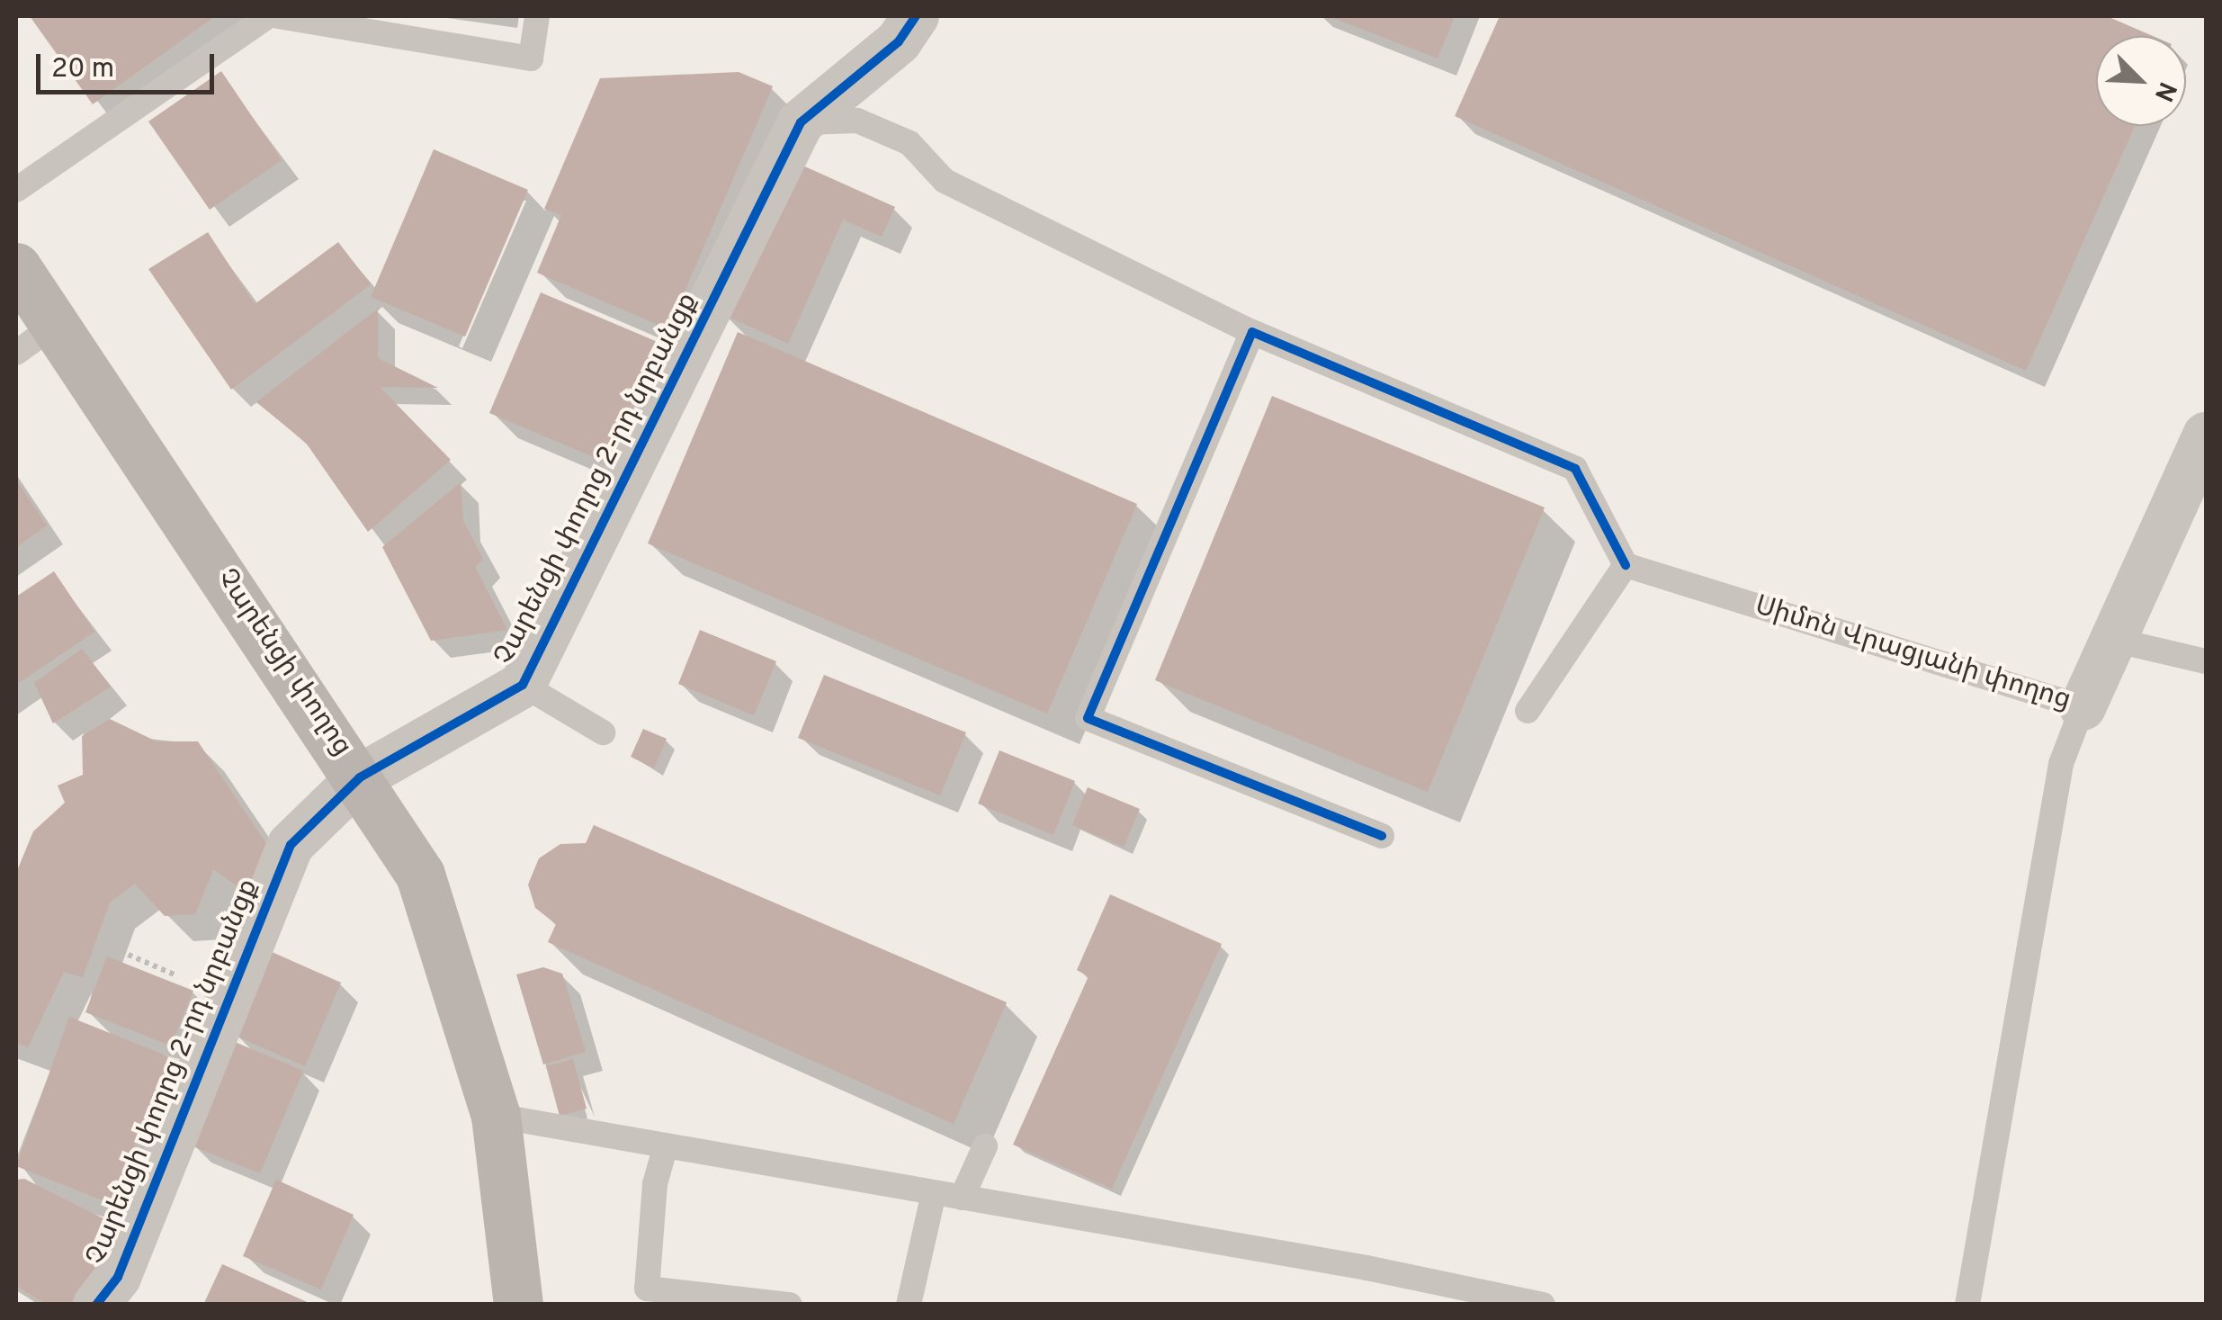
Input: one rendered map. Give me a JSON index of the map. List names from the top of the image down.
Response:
{
  "streets": {
    "main road": ["Չարենցի փողոց"],
    "street": ["Չարենցի փողոց 2-րդ նրբանցք", "Սիմոն Վրացյանի փողոց"]
  },
  "crossings": [
    ["Չարենցի փողոց 2-րդ նրբանցք", "Չարենցի փողոց"]
  ],
  "scale_bar": "20 m",
  "north": "bottom right"
}
